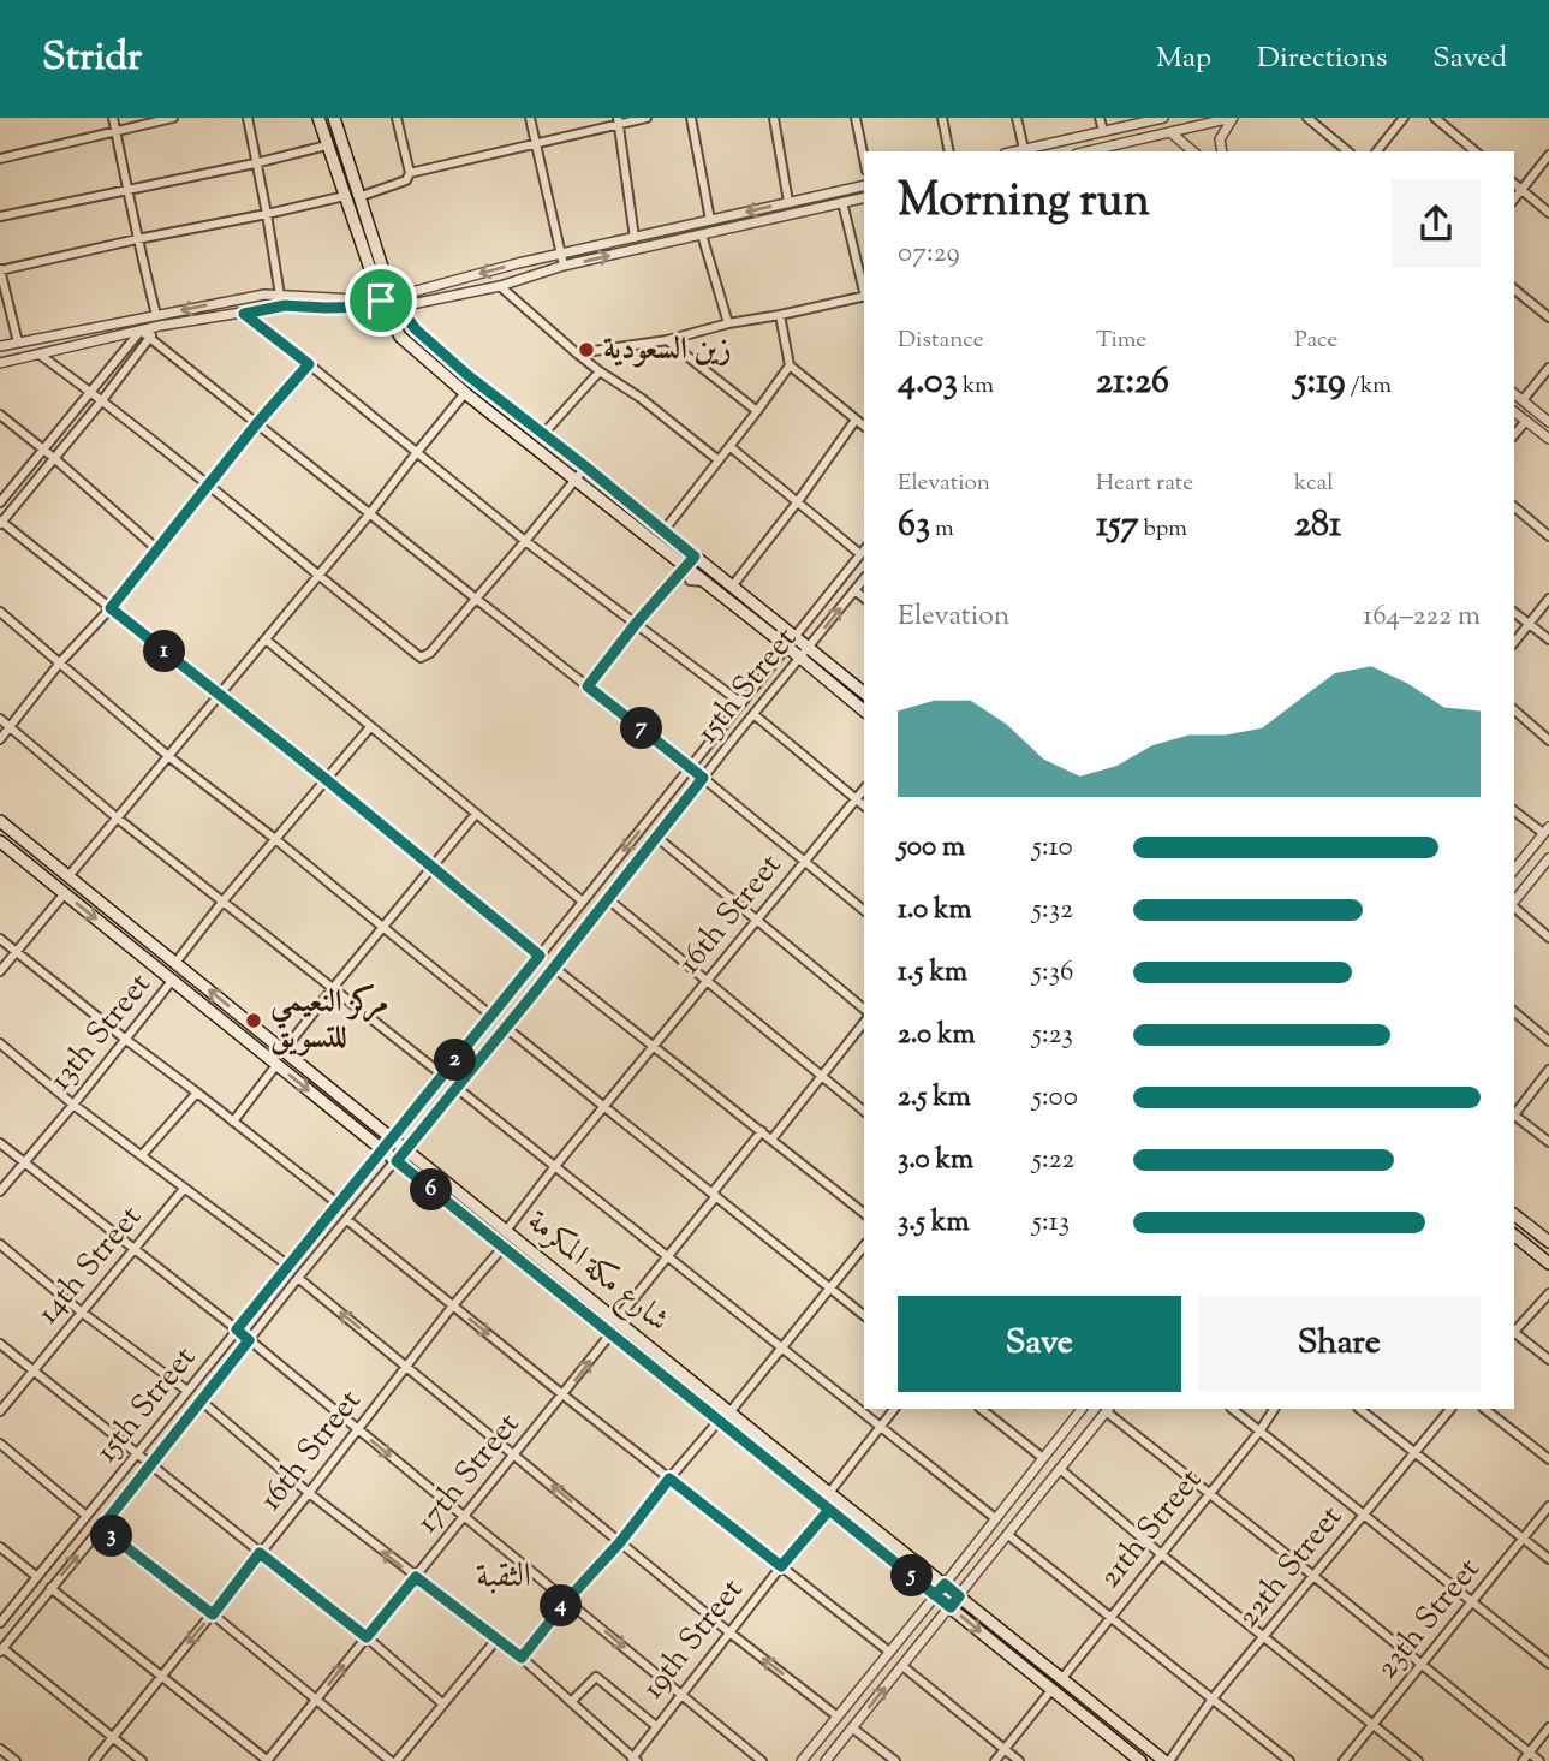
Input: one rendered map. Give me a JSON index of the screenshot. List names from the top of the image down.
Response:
{
  "streets": {
    "main road": ["شارع مكة المكرمة"],
    "street": [
      "15th Street",
      "16th Street",
      "13th Street",
      "14th Street",
      "17th Street",
      "21th Street",
      "22th Street",
      "23th Street",
      "19th Street"
    ]
  },
  "crossings": [
    ["15th Street", "شارع مكة المكرمة"],
    ["16th Street", "شارع مكة المكرمة"],
    ["13th Street", "شارع مكة المكرمة"],
    ["شارع مكة المكرمة", "17th Street"],
    ["شارع مكة المكرمة", "21th Street"],
    ["شارع مكة المكرمة", "22th Street"],
    ["شارع مكة المكرمة", "19th Street"]
  ],
  "districts": ["الثقبة"],
  "places": ["زين السعودية", "مركز النعيمي للتسويق"],
  "page": {
    "header": "Stridr",
    "nav": ["Map", "Directions", "Saved"],
    "heading": ["Morning run", "07:29"],
    "stats": [
      ["Distance", "4.03 km"],
      ["Time", "21:26"],
      ["Pace", "5:19 /km"],
      ["Elevation", "63 m"],
      ["Heart rate", "157 bpm"],
      ["kcal", "281"]
    ],
    "chart": ["Elevation", "164–222 m"],
    "pins": [
      "1",
      "7",
      "2",
      "6",
      "3",
      "5",
      "4"
    ],
    "list": [
      {
        "name": "500 m",
        "note": "5:10"
      },
      {
        "name": "1.0 km",
        "note": "5:32"
      },
      {
        "name": "1.5 km",
        "note": "5:36"
      },
      {
        "name": "2.0 km",
        "note": "5:23"
      },
      {
        "name": "2.5 km",
        "note": "5:00"
      },
      {
        "name": "3.0 km",
        "note": "5:22"
      },
      {
        "name": "3.5 km",
        "note": "5:13"
      }
    ],
    "buttons": ["Save", "Share"]
  }
}
